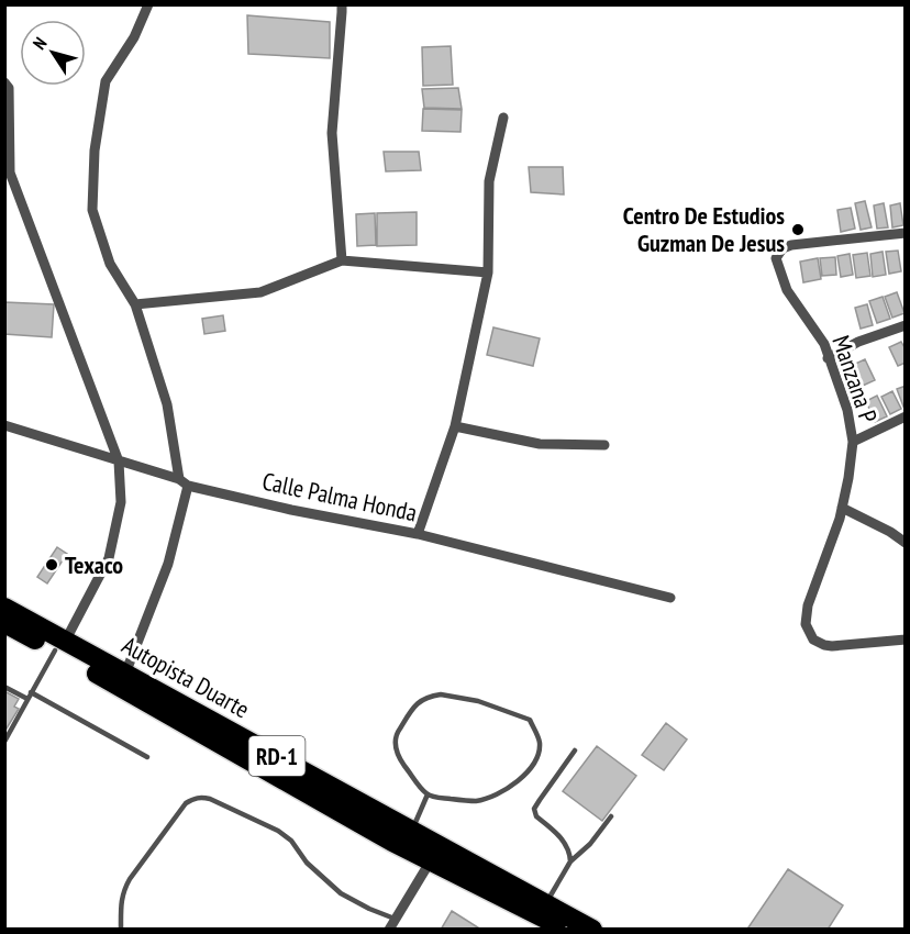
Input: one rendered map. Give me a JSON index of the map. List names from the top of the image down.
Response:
{
  "streets": {
    "highway": ["Autopista Duarte", "RD-1"],
    "street": ["Manzana P", "Calle Palma Honda"]
  },
  "crossings": [
    ["Autopista Duarte", "RD-1"]
  ],
  "places": ["Centro De Estudios Guzman De Jesus", "Texaco"],
  "north": "top left"
}
